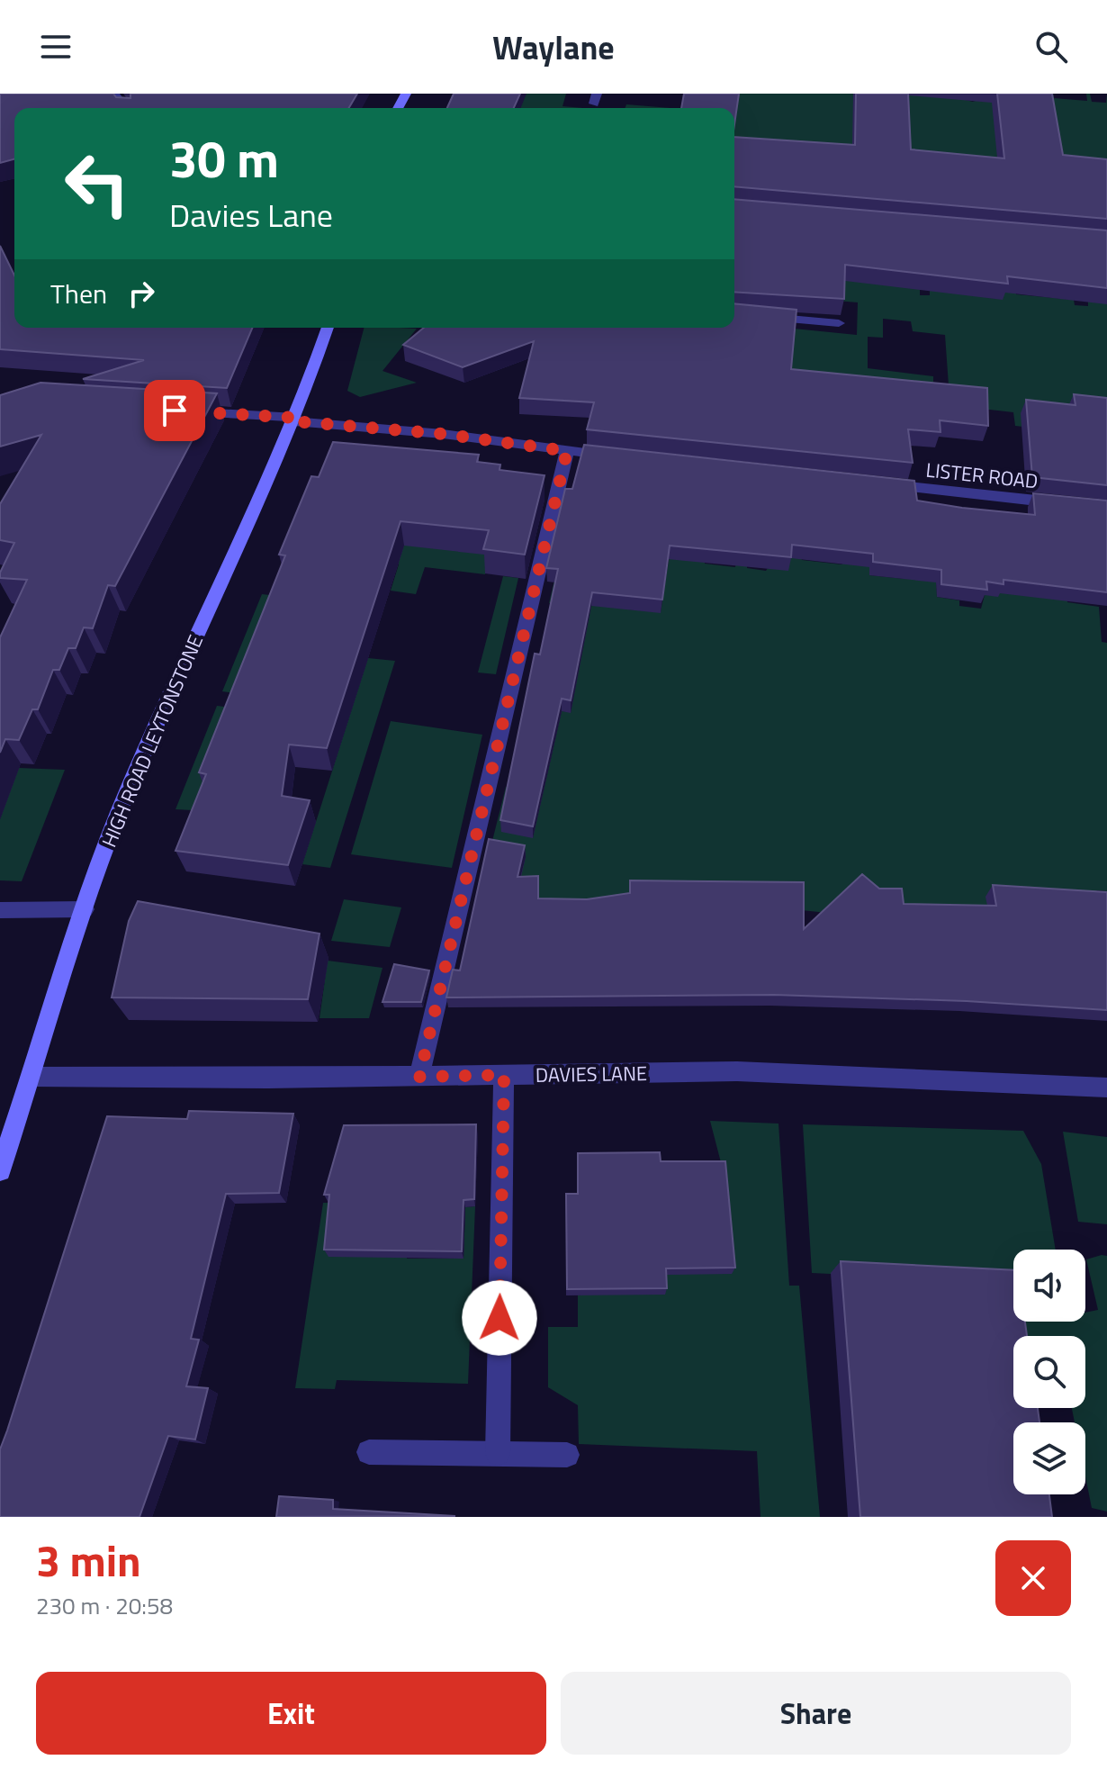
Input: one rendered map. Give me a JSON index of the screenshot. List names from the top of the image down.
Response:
{
  "streets": {
    "street": ["LISTER ROAD", "HIGH ROAD LEYTONSTONE", "DAVIES LANE"]
  },
  "crossings": [
    ["HIGH ROAD LEYTONSTONE", "DAVIES LANE"]
  ],
  "page": {
    "header": "Waylane",
    "turn": ["30 m", "Davies Lane"],
    "then": "Then",
    "heading": ["3 min", "230 m · 20:58"],
    "buttons": ["Exit", "Share"]
  }
}
